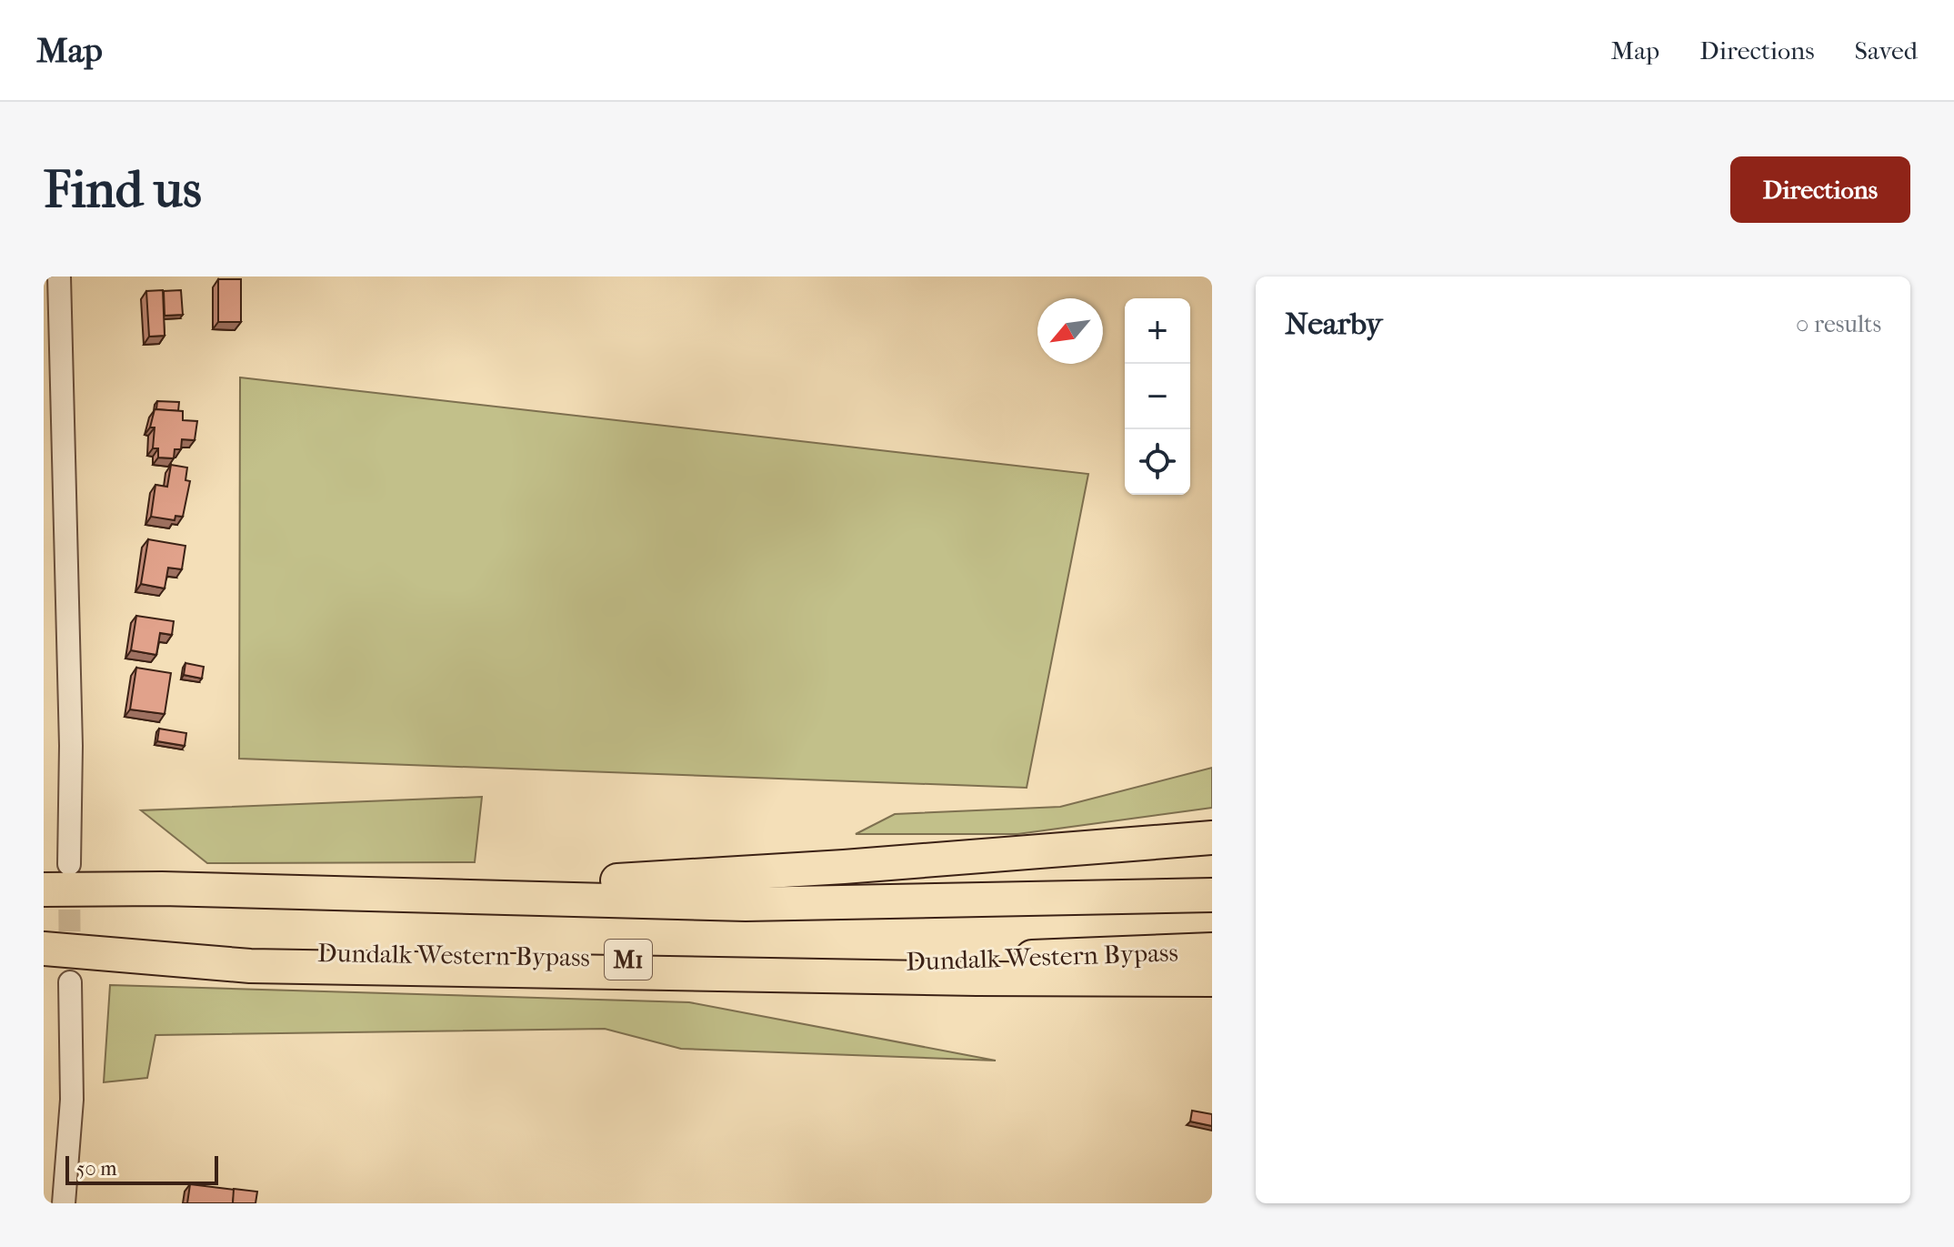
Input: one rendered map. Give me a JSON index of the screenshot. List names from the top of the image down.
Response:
{
  "streets": {
    "highway": ["Dundalk Western Bypass", "M1"]
  },
  "scale_bar": "50 m",
  "north": "bottom left",
  "page": {
    "header": "Map",
    "nav": ["Map", "Directions", "Saved"],
    "buttons": "Directions",
    "title": "Find us",
    "heading": ["Nearby", "0 results"],
    "map_buttons": ["+", "−"],
    "scale": "50 m"
  }
}
